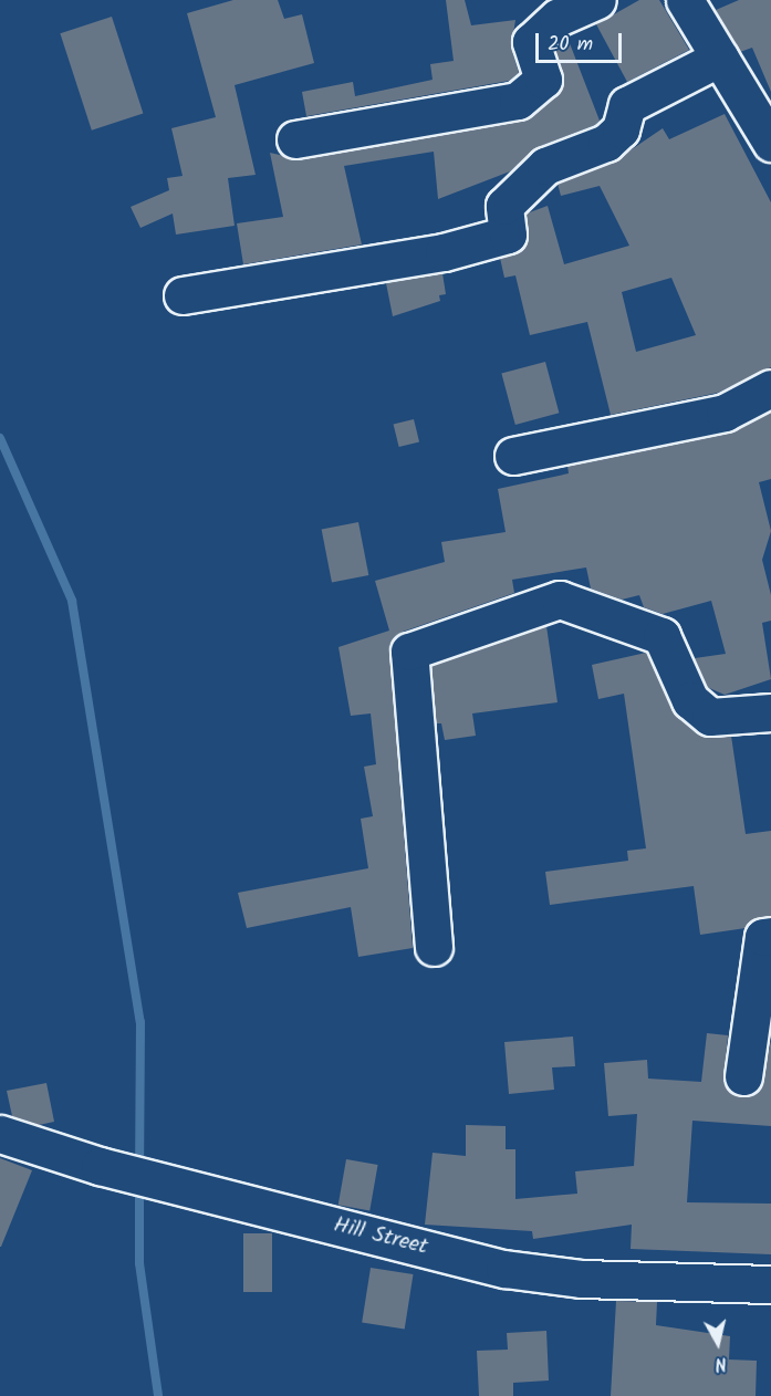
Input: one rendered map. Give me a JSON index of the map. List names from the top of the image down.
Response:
{
  "streets": {
    "street": ["Hill Street"]
  },
  "scale_bar": "20 m",
  "north": "bottom"
}
